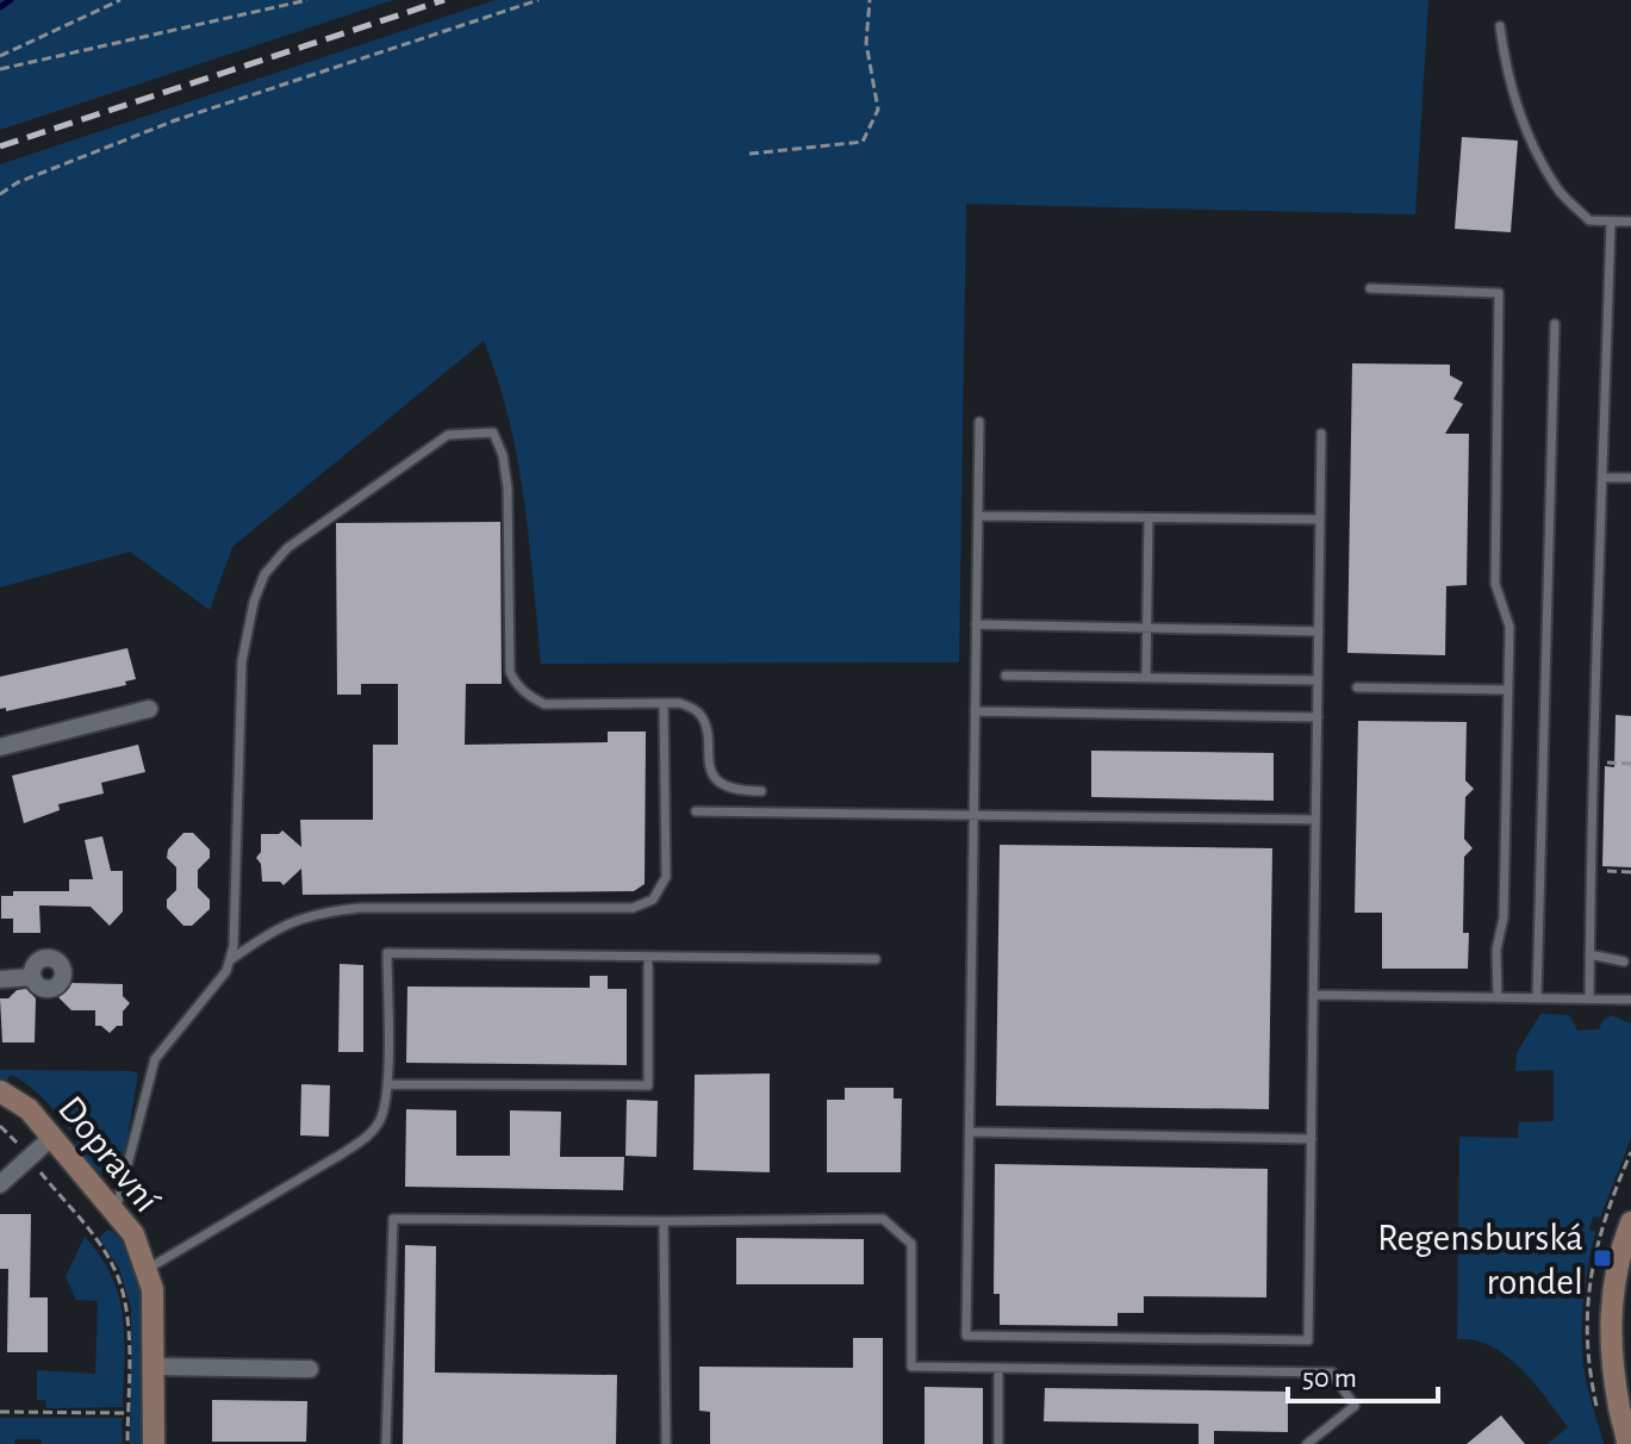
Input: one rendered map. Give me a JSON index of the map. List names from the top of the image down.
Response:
{
  "streets": {
    "street": ["Dopravní"]
  },
  "places": {
    "transit": ["Regensburská rondel"]
  },
  "scale_bar": "50 m"
}
